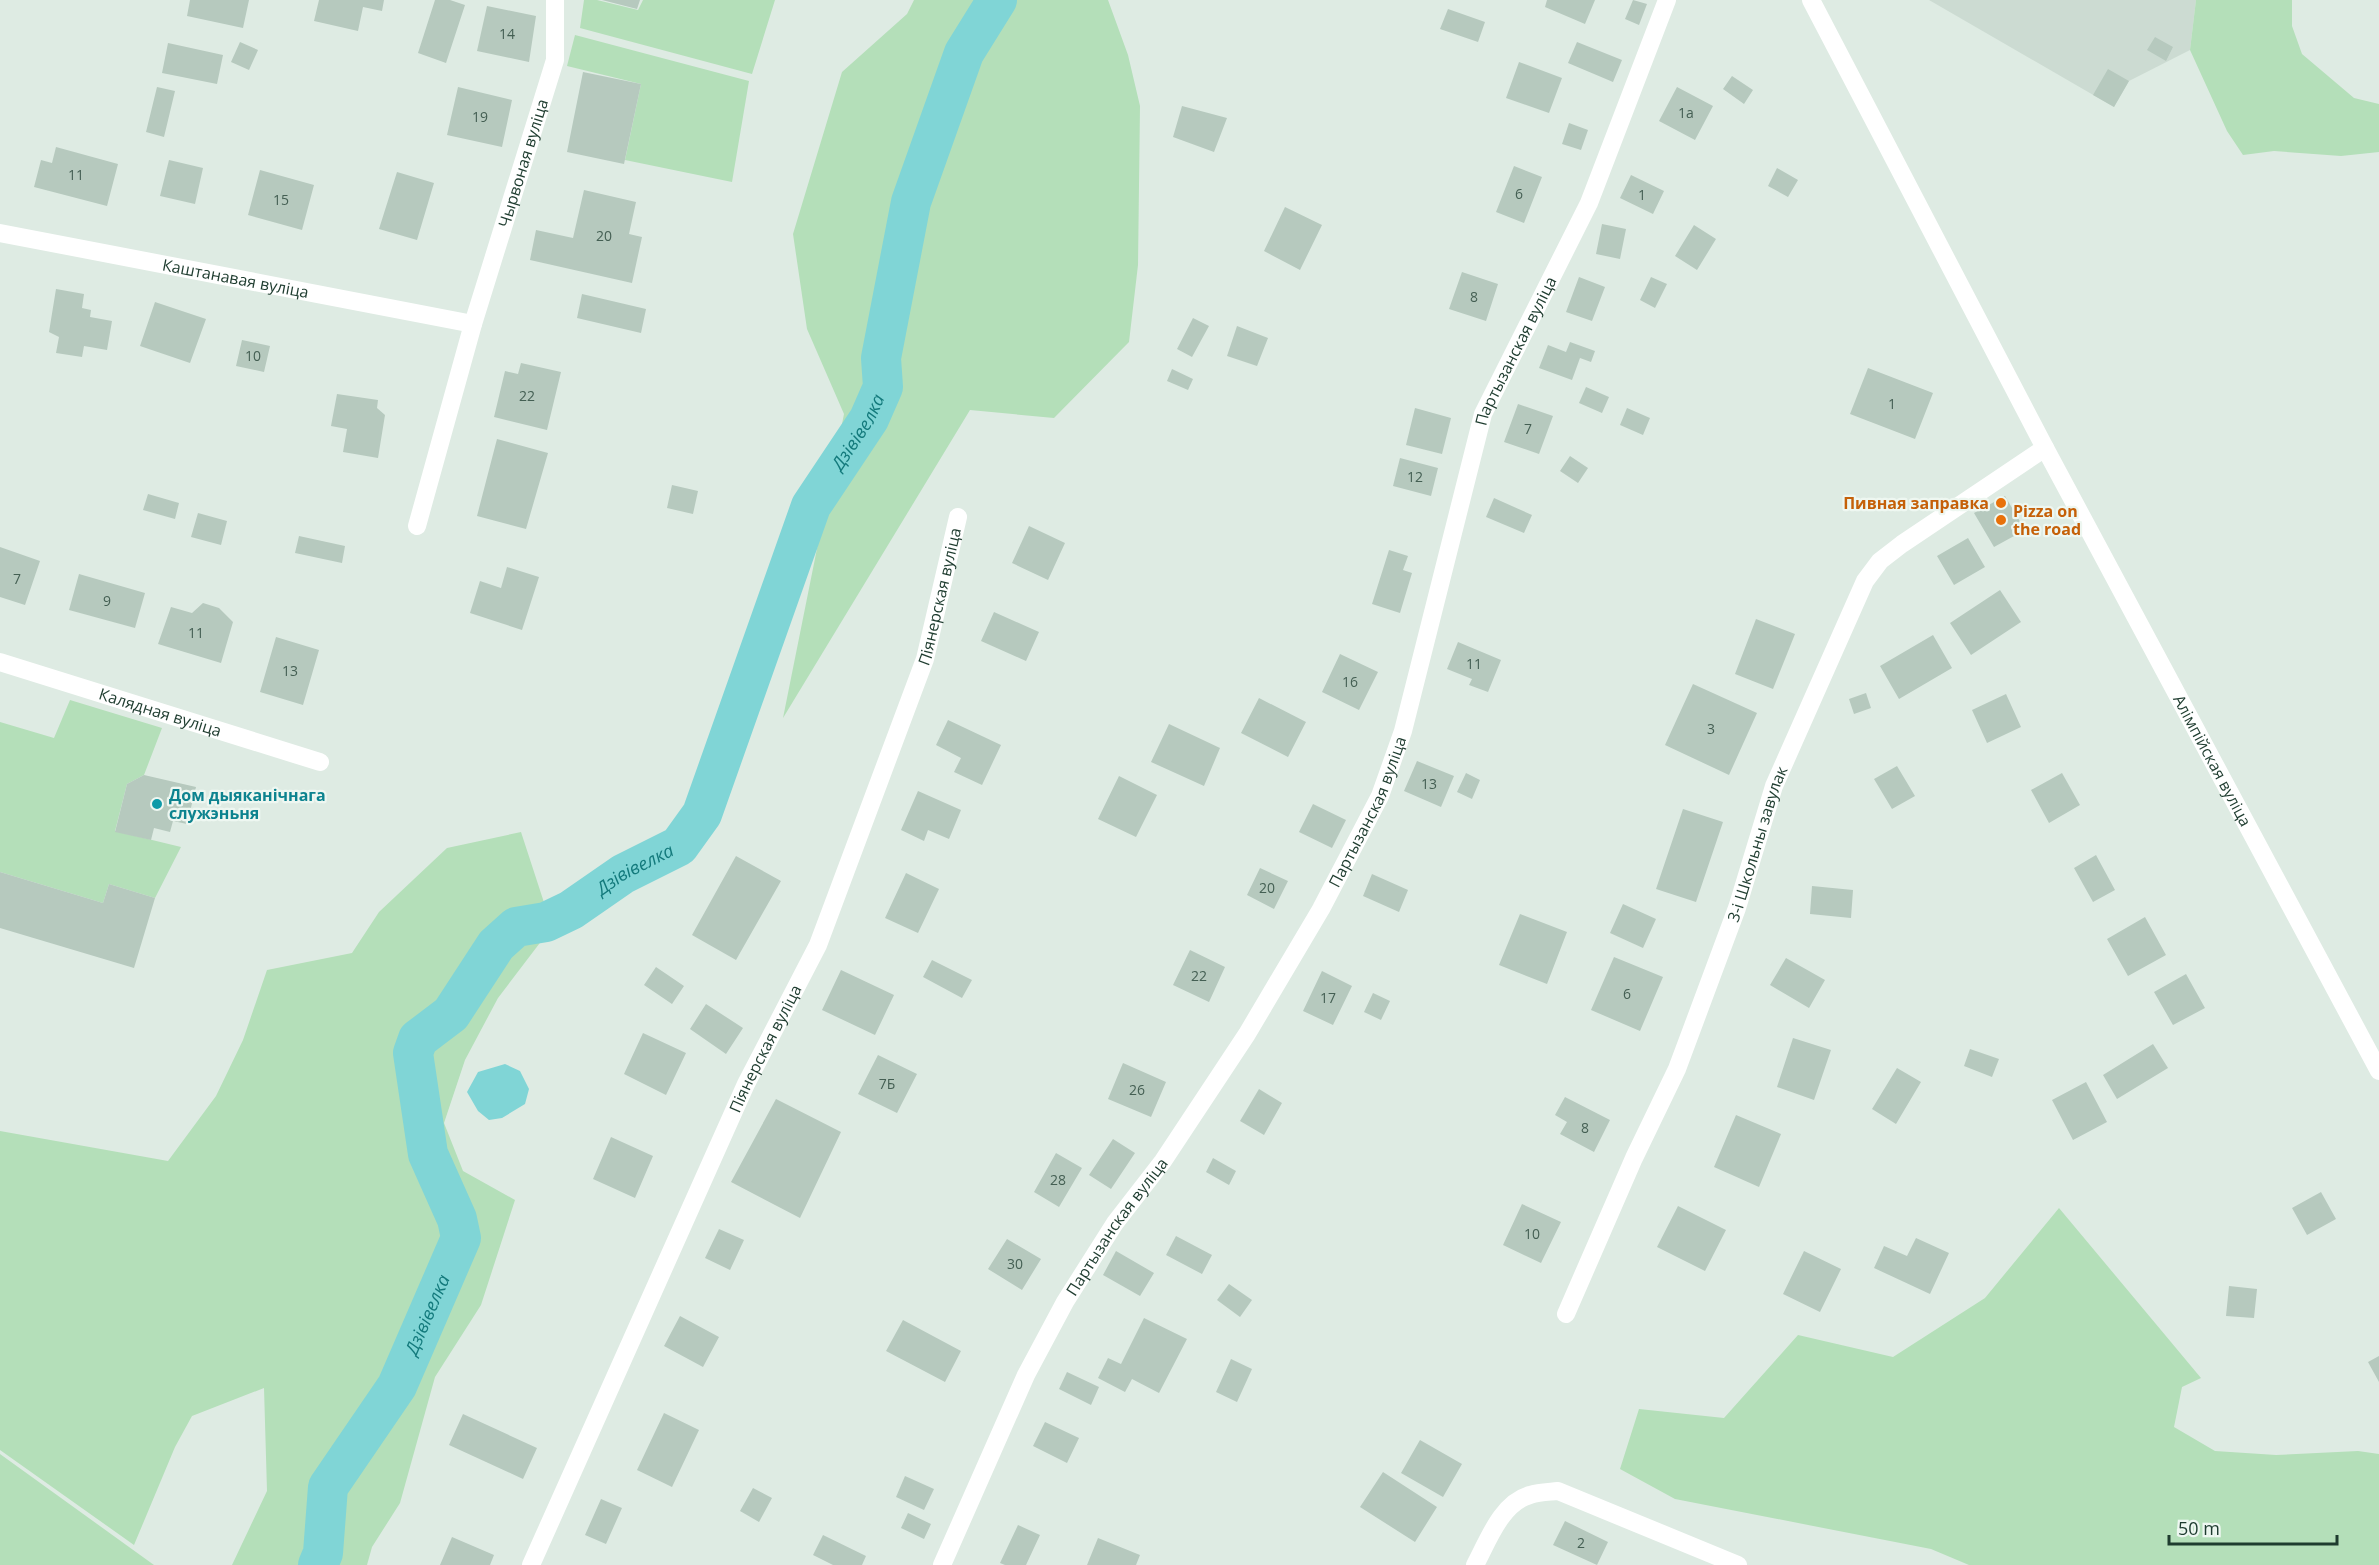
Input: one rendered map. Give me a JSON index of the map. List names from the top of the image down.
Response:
{
  "streets": {
    "street": [
      "Чырвоная вуліца",
      "Каштанавая вуліца",
      "Партызанская вуліца",
      "Піянерская вуліца",
      "Калядная вуліца",
      "Алімпійская вуліца",
      "3-і Школьны завулак"
    ]
  },
  "crossings": [
    ["Чырвоная вуліца", "Каштанавая вуліца"],
    ["Алімпійская вуліца", "3-і Школьны завулак"]
  ],
  "water": ["Дзівівелка"],
  "places": ["Пивная заправка", "Pizza on the road", "Дом дыяканічнага служэньня"],
  "house_numbers": [
    "14",
    "1а",
    "19",
    "11",
    "6",
    "1",
    "15",
    "20",
    "8",
    "10",
    "22",
    "1",
    "7",
    "12",
    "7",
    "9",
    "11",
    "11",
    "13",
    "16",
    "3",
    "13",
    "20",
    "22",
    "6",
    "17",
    "7Б",
    "26",
    "8",
    "28",
    "10",
    "30",
    "2"
  ],
  "scale_bar": "50 m"
}
